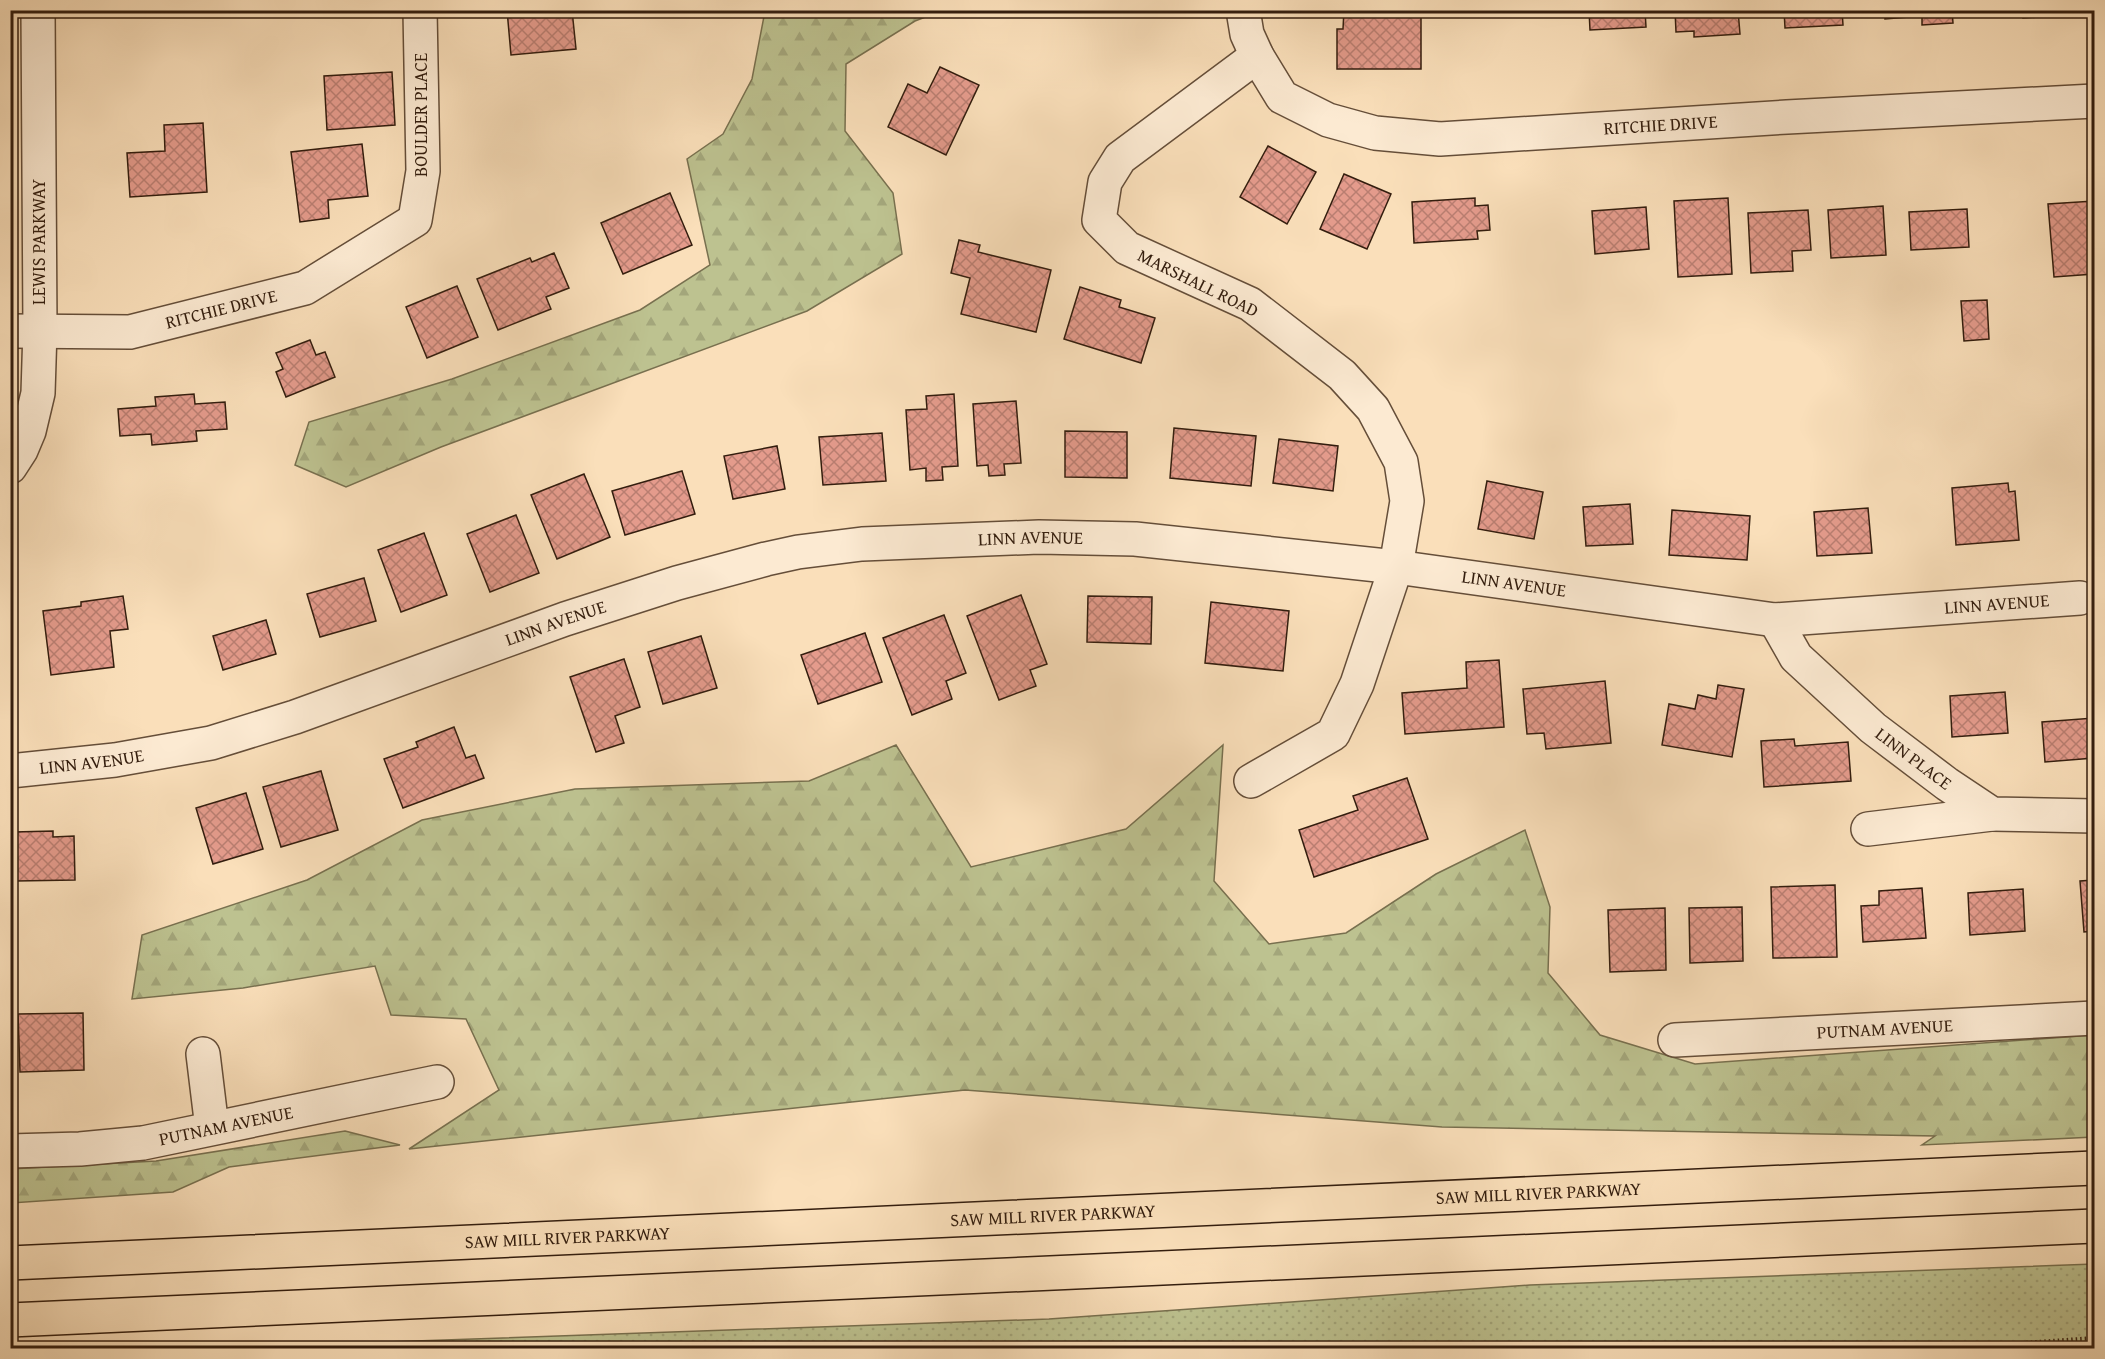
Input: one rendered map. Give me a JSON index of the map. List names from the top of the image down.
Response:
{
  "streets": {
    "highway": ["SAW MILL RIVER PARKWAY"],
    "street": [
      "BOULDER PLACE",
      "RITCHIE DRIVE",
      "LEWIS PARKWAY",
      "MARSHALL ROAD",
      "LINN AVENUE",
      "LINN PLACE",
      "PUTNAM AVENUE"
    ]
  },
  "crossings": [
    ["BOULDER PLACE", "RITCHIE DRIVE"],
    ["RITCHIE DRIVE", "LEWIS PARKWAY"],
    ["RITCHIE DRIVE", "MARSHALL ROAD"],
    ["MARSHALL ROAD", "LINN AVENUE"],
    ["LINN AVENUE", "LINN PLACE"]
  ]
}
